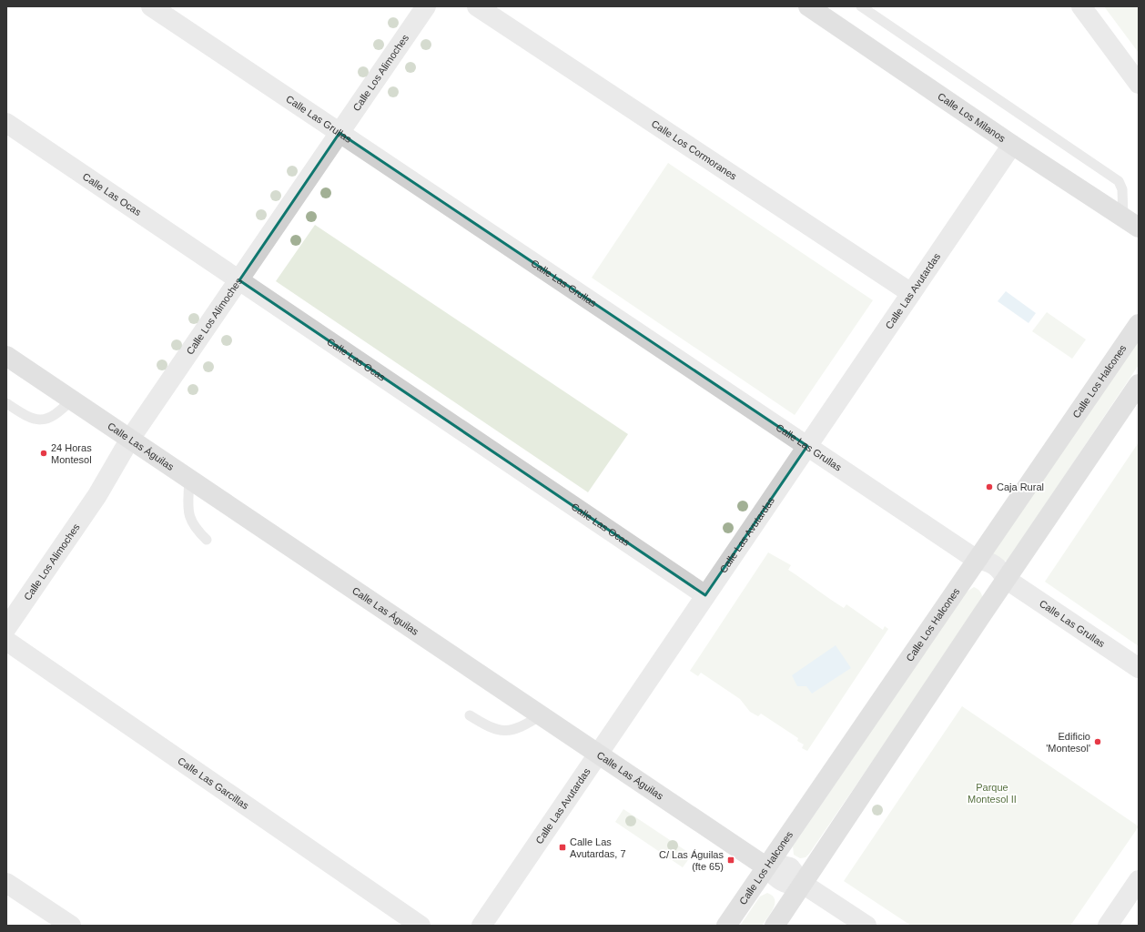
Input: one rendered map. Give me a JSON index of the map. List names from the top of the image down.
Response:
{
  "streets": {
    "street": [
      "Calle Los Alimoches",
      "Calle Los Milanos",
      "Calle Las Grullas",
      "Calle Los Cormoranes",
      "Calle Las Ocas",
      "Calle Las Avutardas",
      "Calle Los Halcones",
      "Calle Las Águilas",
      "Calle Las Garcillas"
    ]
  },
  "crossings": [
    ["Calle Los Alimoches", "Calle Las Grullas"],
    ["Calle Los Alimoches", "Calle Las Ocas"],
    ["Calle Los Alimoches", "Calle Las Águilas"],
    ["Calle Los Milanos", "Calle Las Avutardas"],
    ["Calle Las Grullas", "Calle Las Avutardas"],
    ["Calle Las Grullas", "Calle Los Halcones"],
    ["Calle Los Cormoranes", "Calle Las Avutardas"],
    ["Calle Las Ocas", "Calle Las Avutardas"],
    ["Calle Las Avutardas", "Calle Las Águilas"],
    ["Calle Los Halcones", "Calle Las Águilas"]
  ],
  "parks": ["Parque Montesol II"],
  "places": {
    "other": ["24 Horas Montesol", "Caja Rural", "Edificio 'Montesol'"],
    "transit": ["Calle Las Avutardas, 7", "C/ Las Águilas (fte 65)"]
  }
}
